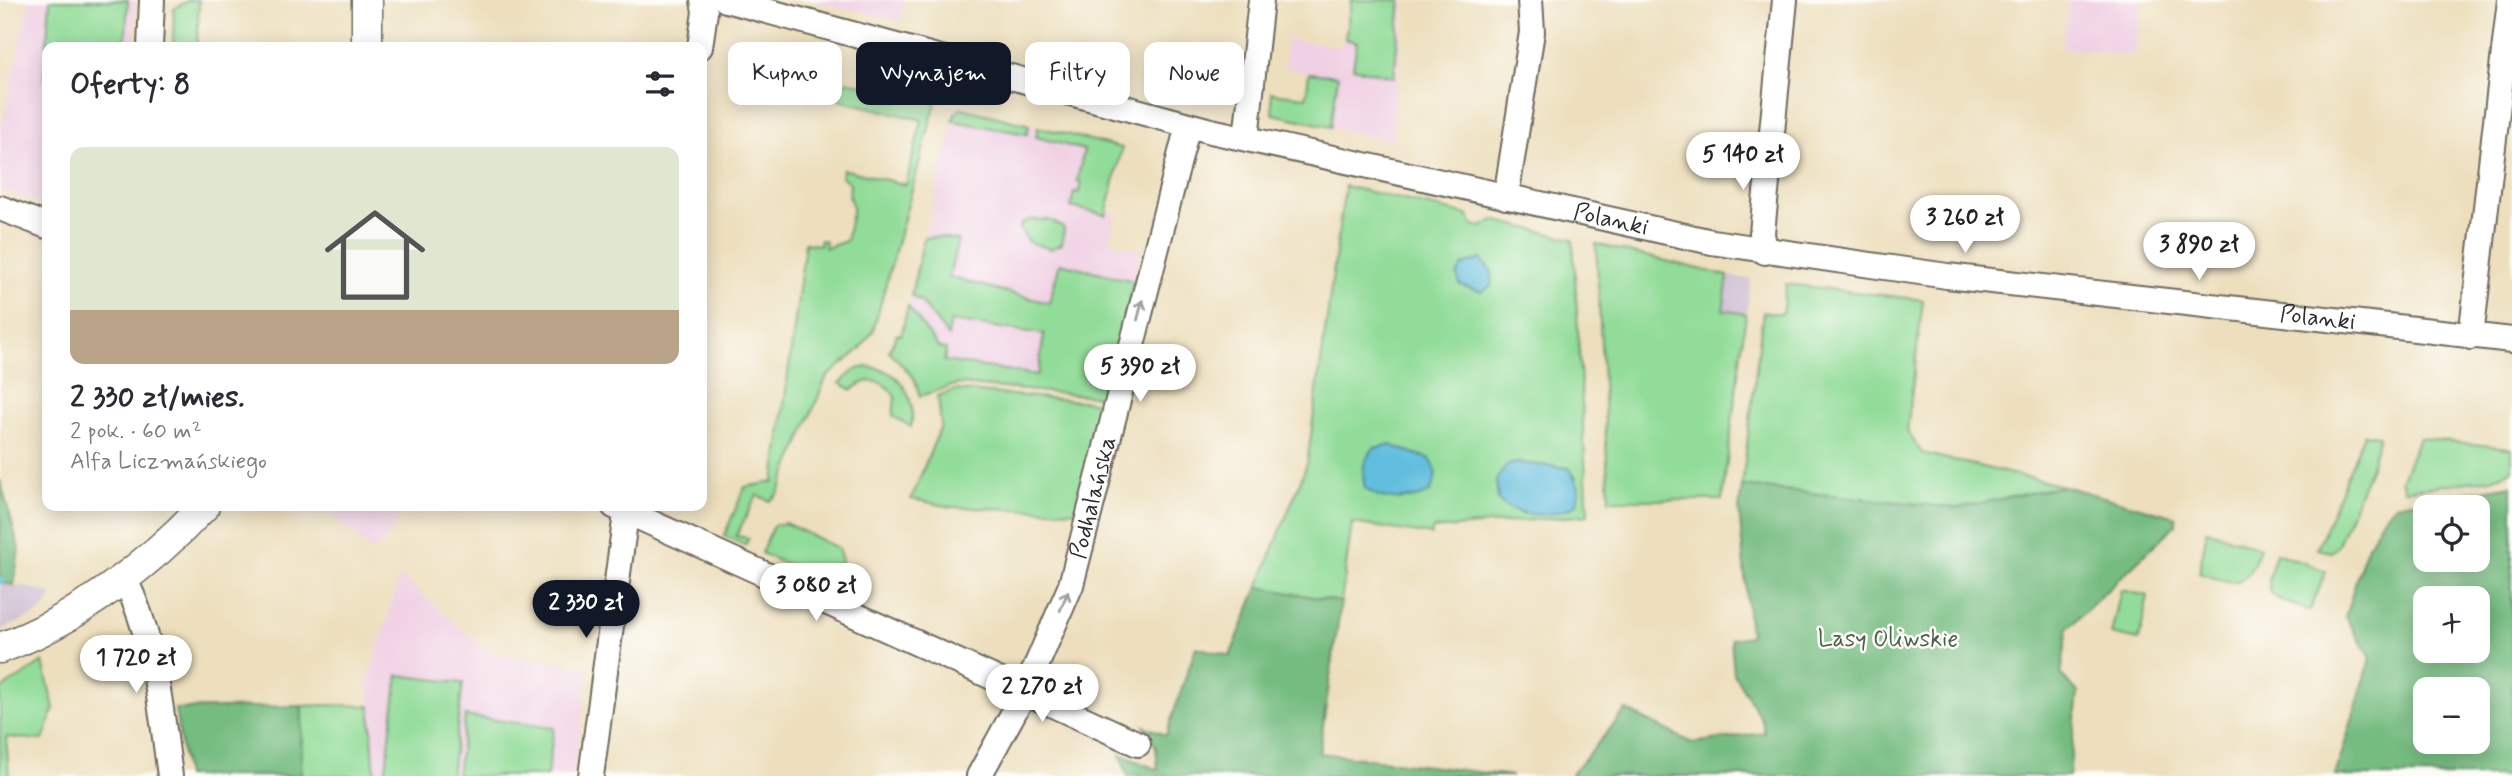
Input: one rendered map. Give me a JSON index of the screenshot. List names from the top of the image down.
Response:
{
  "streets": {
    "street": ["Polanki", "Podhalańska"]
  },
  "crossings": [
    ["Polanki", "Podhalańska"]
  ],
  "one_way": ["Podhalańska"],
  "parks": ["Lasy Oliwskie"],
  "page": {
    "chip": [
      "Kupno",
      "Wynajem",
      "Filtry",
      "Nowe"
    ],
    "heading": "Oferty: 8",
    "list": [
      {
        "name": "2 330 zł/mies.",
        "note": "2 pok. · 60 m² · Alfa Liczmańskiego"
      }
    ],
    "price": [
      "5 140 zł",
      "3 260 zł",
      "3 890 zł",
      "5 390 zł",
      "3 080 zł",
      "2 330 zł",
      "1 720 zł",
      "2 270 zł"
    ],
    "map_buttons": ["+", "−"]
  }
}
